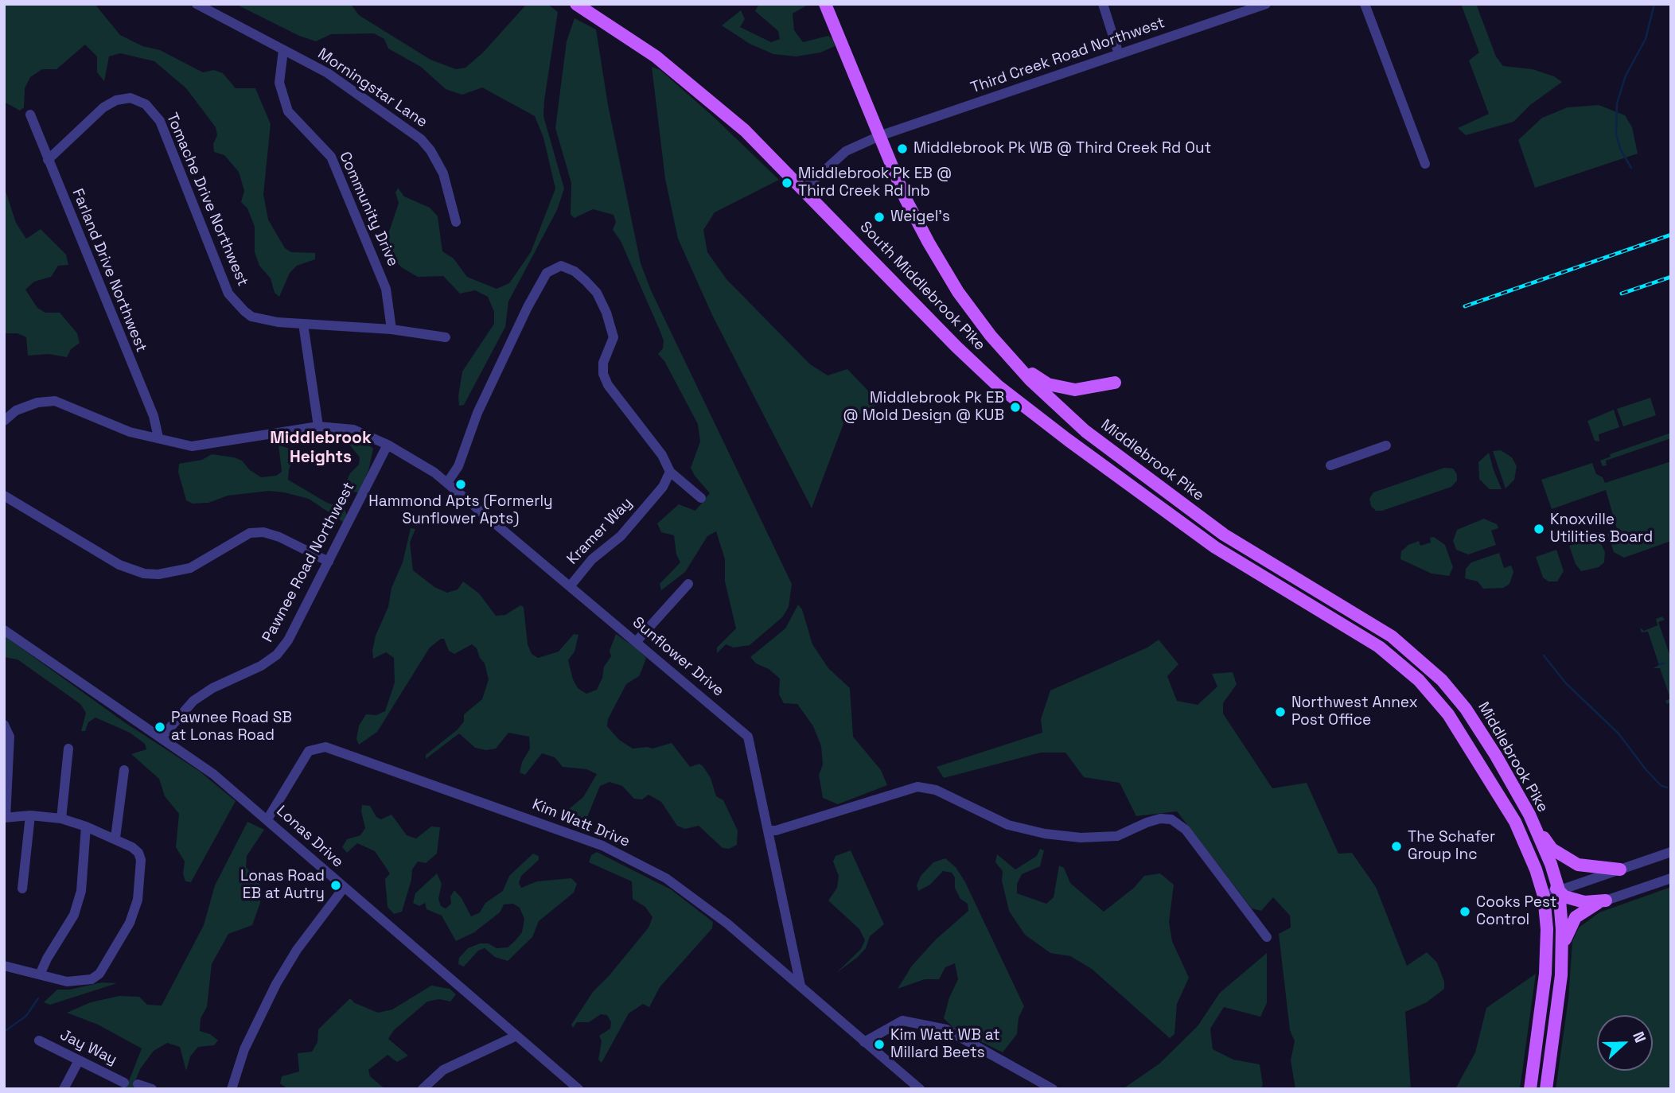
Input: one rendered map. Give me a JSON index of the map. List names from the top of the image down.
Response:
{
  "streets": {
    "main road": ["South Middlebrook Pike", "Middlebrook Pike"],
    "street": [
      "Third Creek Road Northwest",
      "Morningstar Lane",
      "Tomache Drive Northwest",
      "Community Drive",
      "Farland Drive Northwest",
      "Kramer Way",
      "Pawnee Road Northwest",
      "Sunflower Drive",
      "Kim Watt Drive",
      "Lonas Drive",
      "Jay Way"
    ]
  },
  "crossings": [
    ["Third Creek Road Northwest", "South Middlebrook Pike"],
    ["Morningstar Lane", "Community Drive"],
    ["Tomache Drive Northwest", "Community Drive"],
    ["Tomache Drive Northwest", "Farland Drive Northwest"],
    ["Farland Drive Northwest", "Sunflower Drive"],
    ["South Middlebrook Pike", "Middlebrook Pike"],
    ["Kramer Way", "Sunflower Drive"],
    ["Pawnee Road Northwest", "Sunflower Drive"],
    ["Pawnee Road Northwest", "Lonas Drive"],
    ["Sunflower Drive", "Kim Watt Drive"],
    ["Kim Watt Drive", "Lonas Drive"]
  ],
  "districts": ["Middlebrook Heights"],
  "places": [
    "Middlebrook Pk WB @ Third Creek Rd Out",
    "Middlebrook Pk EB @ Third Creek Rd Inb",
    "Weigel's",
    "Middlebrook Pk EB @ Mold Design @ KUB",
    "Hammond Apts (Formerly Sunflower Apts)",
    "Knoxville Utilities Board",
    "Northwest Annex Post Office",
    "Pawnee Road SB at Lonas Road",
    "The Schafer Group Inc",
    "Lonas Road EB at Autry",
    "Cooks Pest Control",
    "Kim Watt WB at Millard Beets"
  ],
  "north": "right"
}
